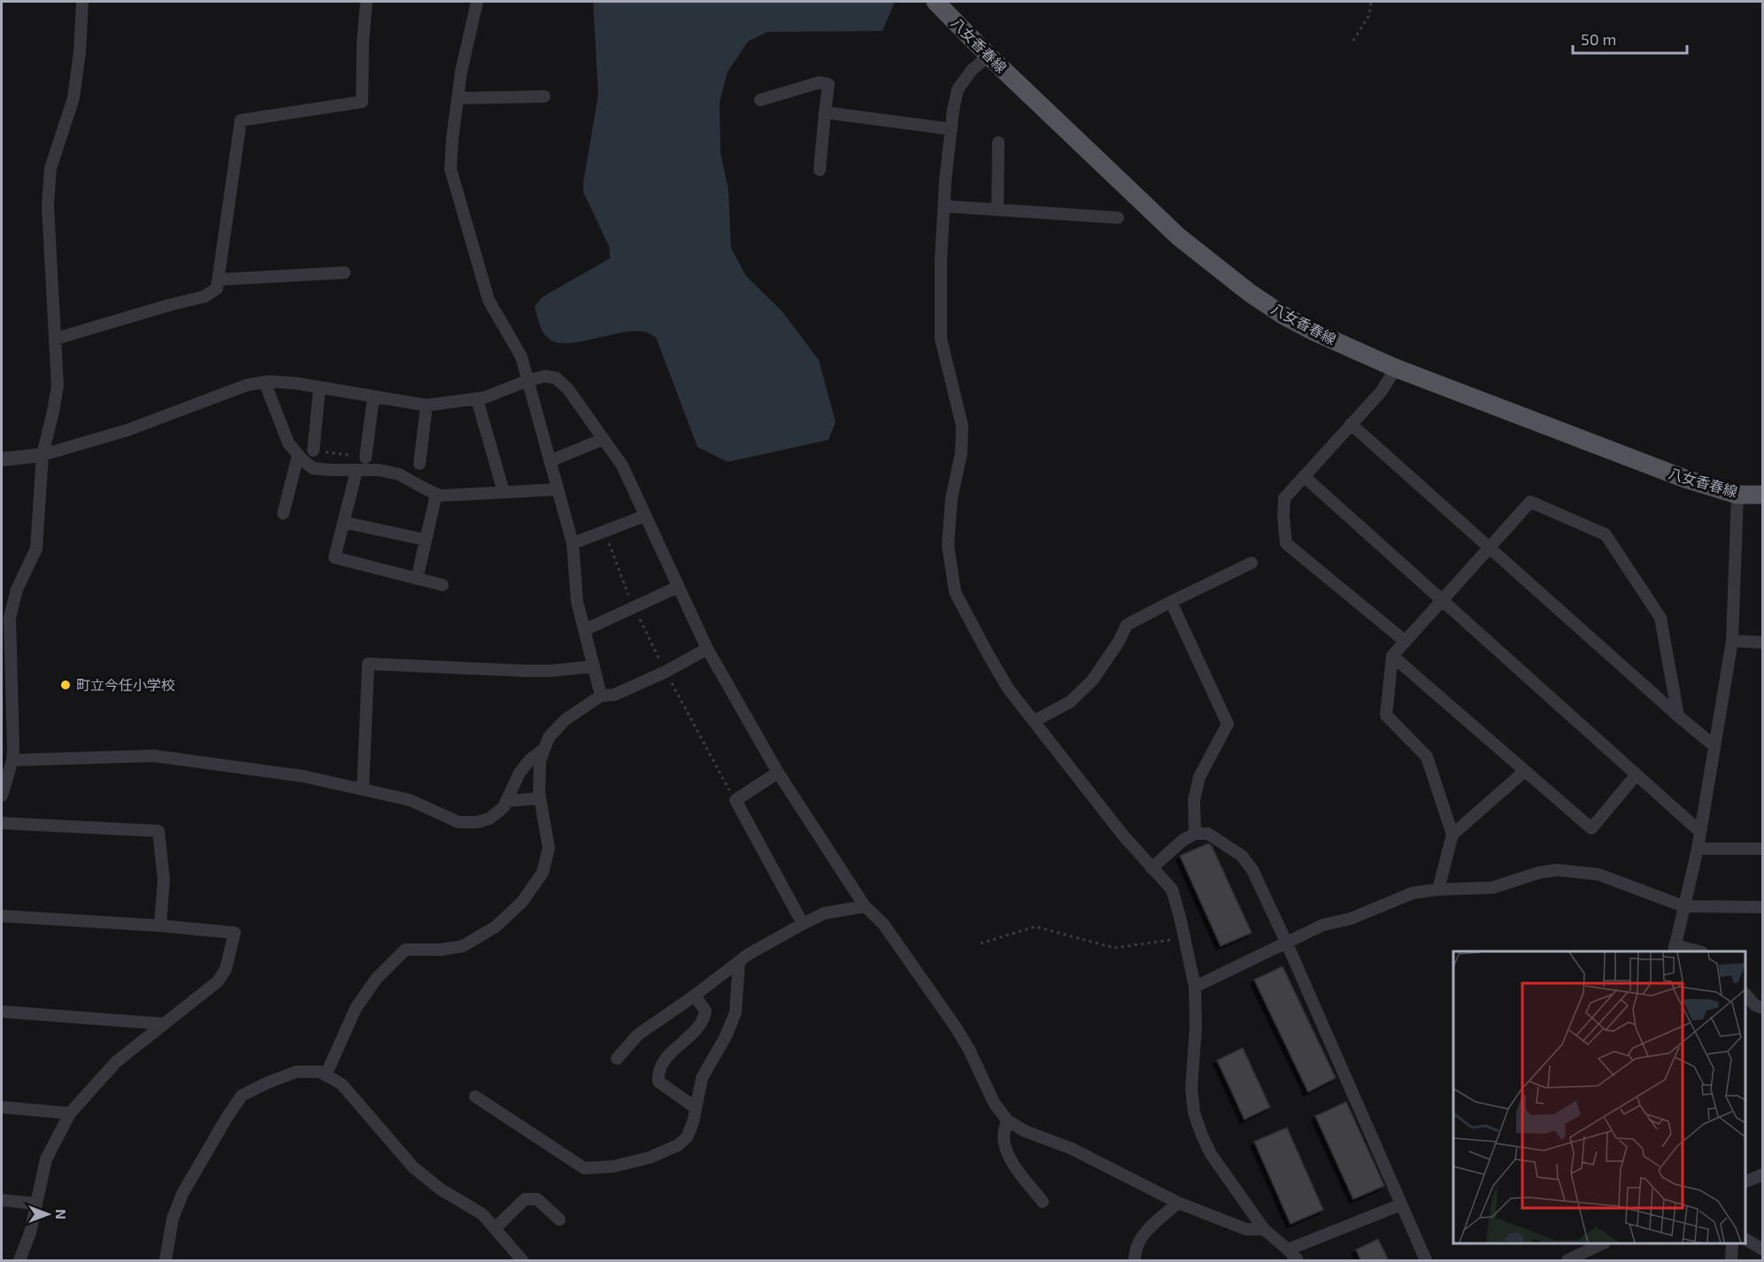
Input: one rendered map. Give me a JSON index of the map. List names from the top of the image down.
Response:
{
  "streets": {
    "main road": ["八女香春線"]
  },
  "places": ["町立今任小学校"],
  "scale_bar": "50 m",
  "north": "right"
}
